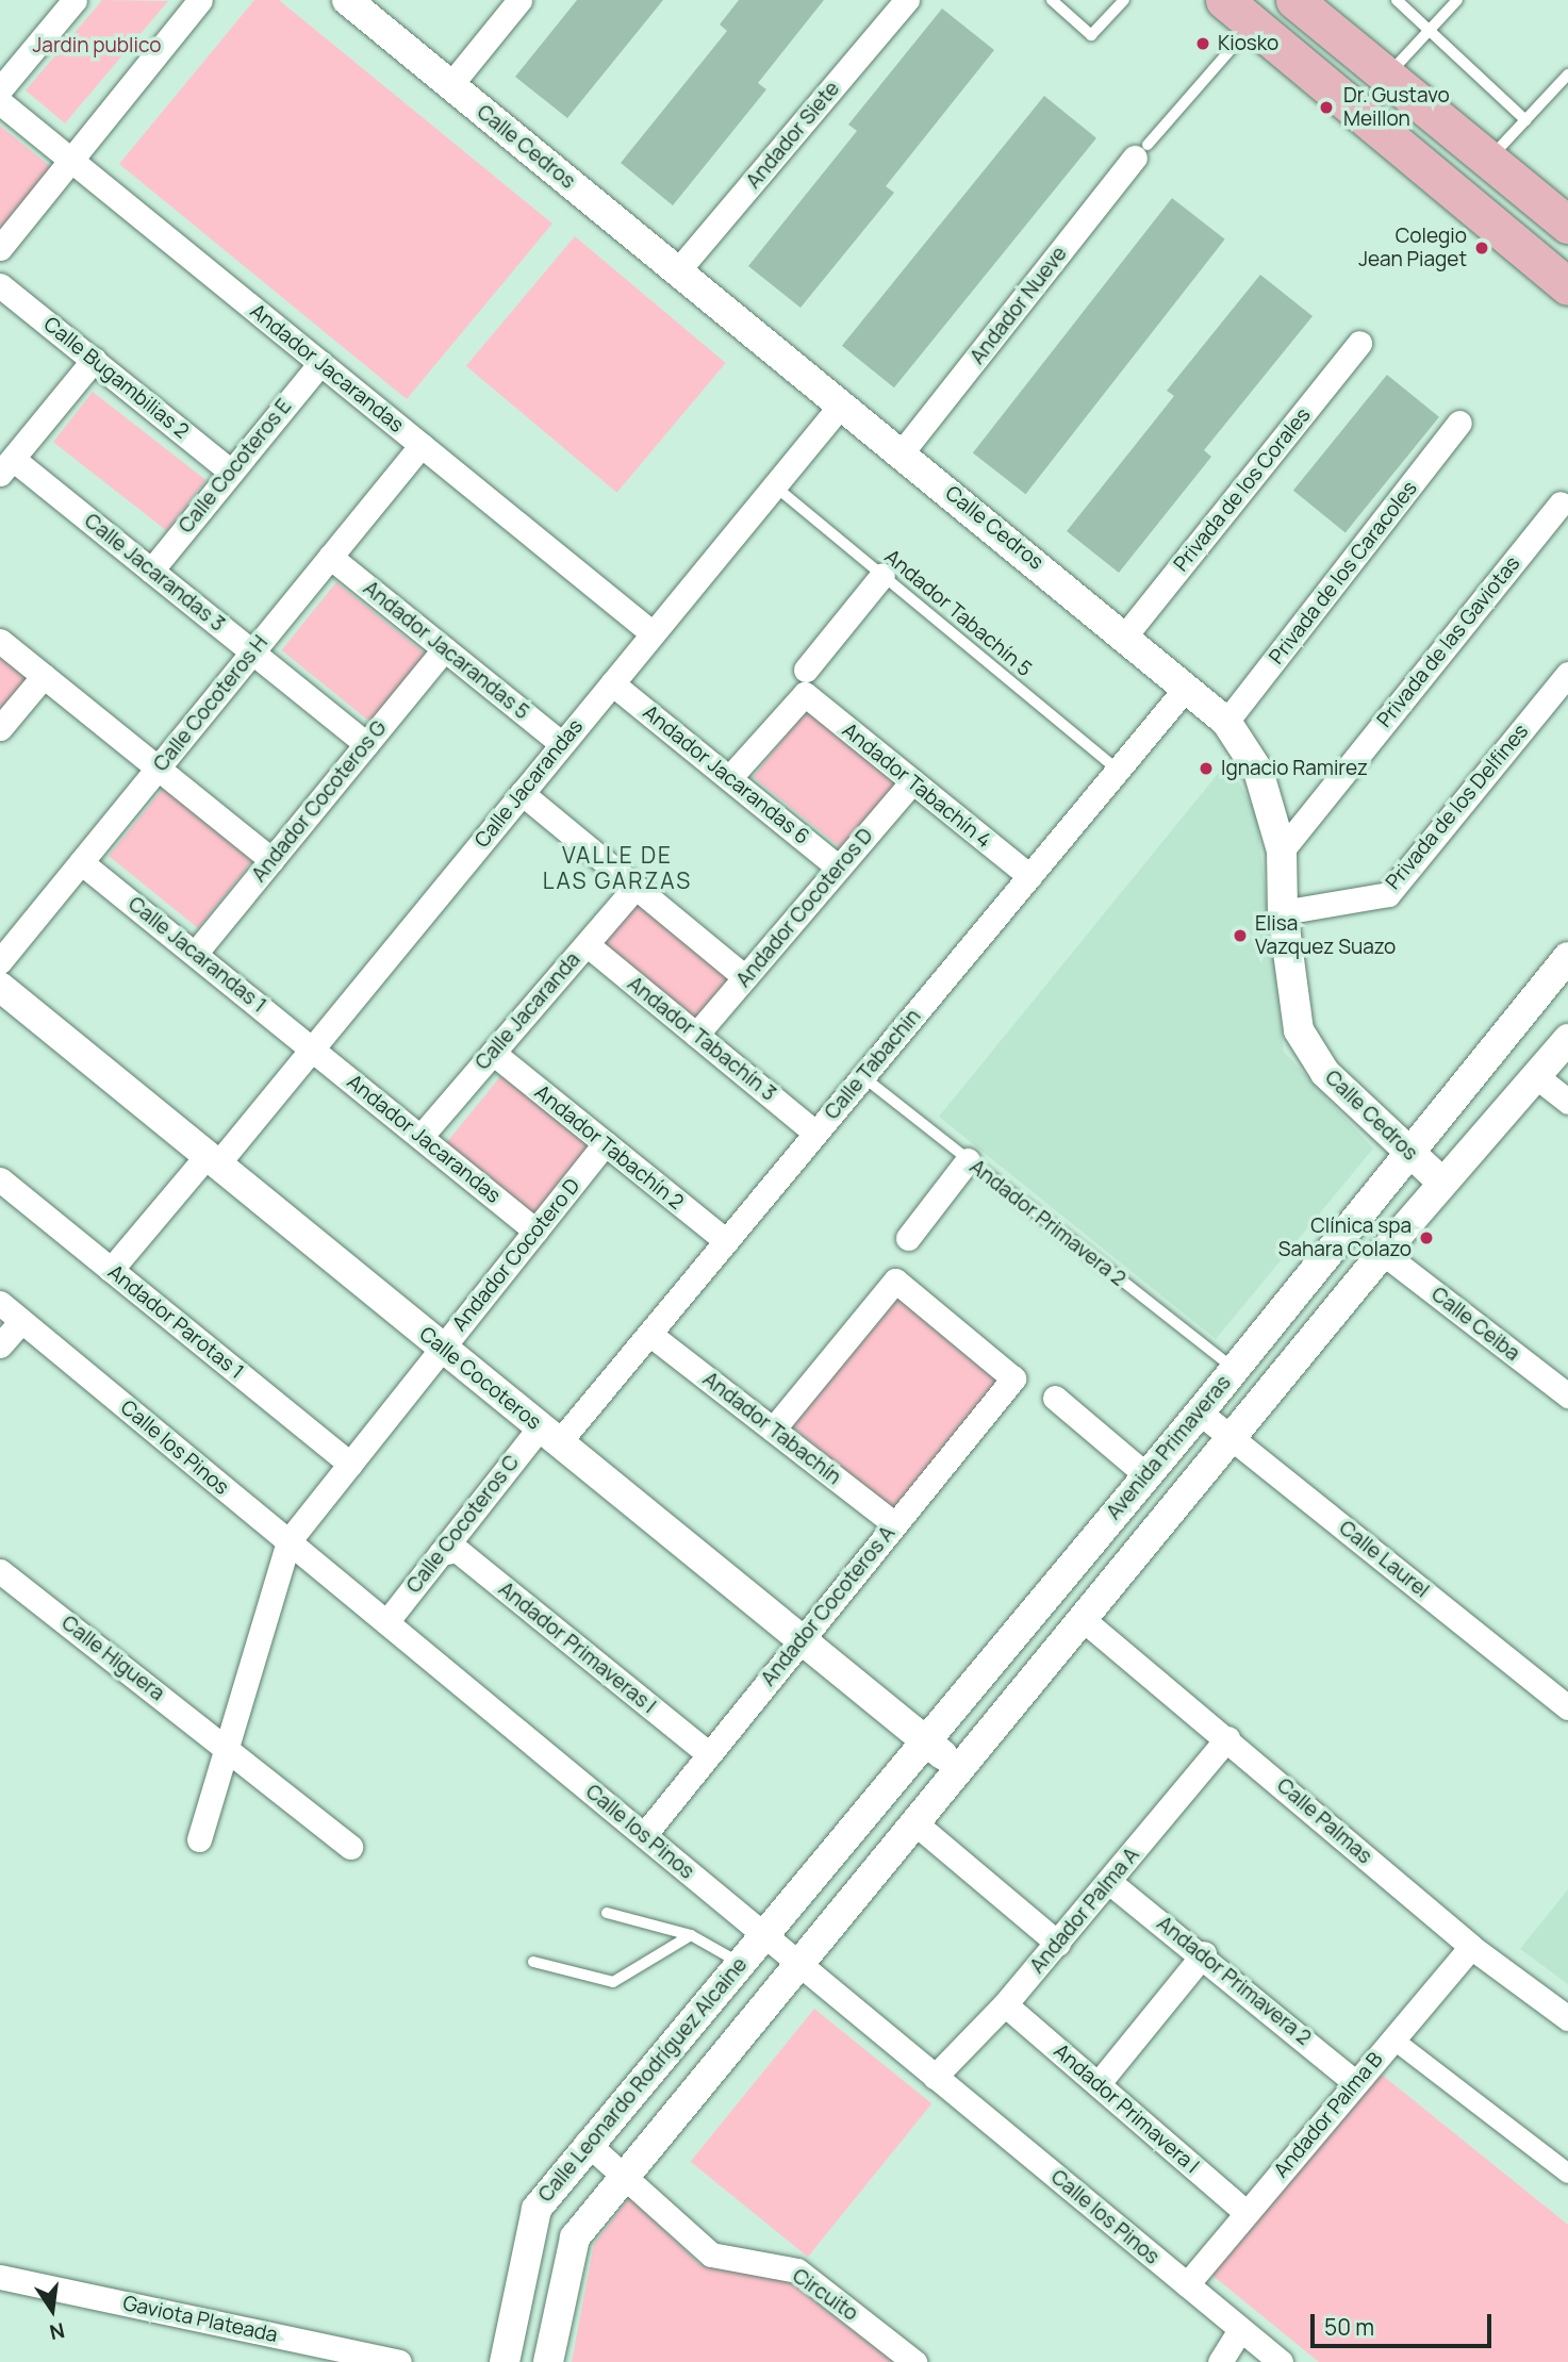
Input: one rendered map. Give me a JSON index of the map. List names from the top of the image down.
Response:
{
  "streets": {
    "street": [
      "Andador Siete",
      "Calle Cedros",
      "Andador Nueve",
      "Andador Jacarandas",
      "Calle Bugambilias 2",
      "Calle Cocoteros E",
      "Privada de los Corales",
      "Calle Jacarandas 3",
      "Privada de los Caracoles",
      "Privada de las Gaviotas",
      "Andador Jacarandas 5",
      "Calle Cocoteros H",
      "Andador Jacarandas 6",
      "Calle Jacarandas",
      "Andador Tabachín 4",
      "Andador Cocoteros G",
      "Privada de los Delfines",
      "Andador Cocoteros D",
      "Calle Jacarandas 1",
      "Calle Jacaranda",
      "Andador Tabachín 3",
      "Calle Tabachin",
      "Andador Tabachín 2",
      "Andador Primavera 2",
      "Andador Cocotero D",
      "Andador Parotas 1",
      "Calle Ceiba",
      "Calle Cocoteros",
      "Andador Tabachín",
      "Calle los Pinos",
      "Avenida Primaveras",
      "Calle Cocoteros C",
      "Calle Laurel",
      "Andador Cocoteros A",
      "Andador Primaveras I",
      "Calle Higuera",
      "Calle Palmas",
      "Andador Palma A",
      "Calle Leonardo Rodríguez Alcaine",
      "Andador Primavera I",
      "Andador Palma B",
      "Circuito",
      "Gaviota Plateada"
    ],
    "lane": ["Andador Tabachín 5"]
  },
  "crossings": [
    ["Andador Siete", "Calle Cedros"],
    ["Calle Cedros", "Andador Nueve"],
    ["Calle Cedros", "Privada de los Corales"],
    ["Calle Cedros", "Privada de los Caracoles"],
    ["Calle Cedros", "Privada de las Gaviotas"],
    ["Calle Cedros", "Calle Jacarandas"],
    ["Calle Cedros", "Privada de los Delfines"],
    ["Calle Cedros", "Calle Tabachin"],
    ["Calle Cedros", "Avenida Primaveras"],
    ["Andador Jacarandas", "Calle Cocoteros E"],
    ["Andador Jacarandas", "Calle Cocoteros H"],
    ["Andador Jacarandas", "Calle Jacarandas"],
    ["Andador Jacarandas", "Calle Jacarandas 1"],
    ["Andador Jacarandas", "Calle Jacaranda"],
    ["Andador Jacarandas", "Andador Cocotero D"],
    ["Calle Bugambilias 2", "Calle Cocoteros E"],
    ["Calle Cocoteros E", "Calle Jacarandas 3"],
    ["Calle Jacarandas 3", "Calle Cocoteros H"],
    ["Calle Jacarandas 3", "Andador Cocoteros G"],
    ["Andador Tabachín 5", "Calle Jacarandas"],
    ["Andador Tabachín 5", "Calle Tabachin"],
    ["Andador Jacarandas 5", "Calle Cocoteros H"],
    ["Andador Jacarandas 5", "Calle Jacarandas"],
    ["Andador Jacarandas 5", "Andador Cocoteros G"],
    ["Calle Cocoteros H", "Calle Jacarandas 1"],
    ["Andador Jacarandas 6", "Calle Jacarandas"],
    ["Andador Jacarandas 6", "Andador Cocoteros D"],
    ["Calle Jacarandas", "Calle Jacarandas 1"],
    ["Calle Jacarandas", "Andador Parotas 1"],
    ["Calle Jacarandas", "Calle Cocoteros"],
    ["Andador Tabachín 4", "Andador Cocoteros D"],
    ["Andador Tabachín 4", "Calle Tabachin"],
    ["Andador Cocoteros G", "Calle Jacarandas 1"],
    ["Andador Cocoteros D", "Andador Tabachín 3"],
    ["Calle Jacaranda", "Andador Tabachín 3"],
    ["Calle Jacaranda", "Andador Tabachín 2"],
    ["Andador Tabachín 3", "Calle Tabachin"],
    ["Calle Tabachin", "Andador Tabachín 2"],
    ["Calle Tabachin", "Andador Primavera 2"],
    ["Calle Tabachin", "Calle Cocoteros"],
    ["Calle Tabachin", "Andador Tabachín"],
    ["Calle Tabachin", "Calle Cocoteros C"],
    ["Andador Tabachín 2", "Andador Cocotero D"],
    ["Andador Primavera 2", "Avenida Primaveras"],
    ["Andador Primavera 2", "Andador Palma A"],
    ["Andador Primavera 2", "Andador Palma B"],
    ["Andador Cocotero D", "Andador Parotas 1"],
    ["Andador Cocotero D", "Calle Cocoteros"],
    ["Andador Cocotero D", "Calle los Pinos"],
    ["Calle Ceiba", "Avenida Primaveras"],
    ["Calle Cocoteros", "Avenida Primaveras"],
    ["Calle Cocoteros", "Calle Cocoteros C"],
    ["Calle Cocoteros", "Andador Cocoteros A"],
    ["Andador Tabachín", "Andador Cocoteros A"],
    ["Calle los Pinos", "Avenida Primaveras"],
    ["Calle los Pinos", "Calle Cocoteros C"],
    ["Calle los Pinos", "Andador Cocoteros A"],
    ["Calle los Pinos", "Andador Palma A"],
    ["Calle los Pinos", "Calle Leonardo Rodríguez Alcaine"],
    ["Calle los Pinos", "Andador Palma B"],
    ["Avenida Primaveras", "Calle Laurel"],
    ["Avenida Primaveras", "Calle Palmas"],
    ["Avenida Primaveras", "Calle Leonardo Rodríguez Alcaine"],
    ["Calle Cocoteros C", "Andador Primaveras I"],
    ["Andador Cocoteros A", "Andador Primaveras I"],
    ["Calle Palmas", "Andador Palma A"],
    ["Calle Palmas", "Andador Palma B"],
    ["Andador Palma A", "Andador Primavera I"],
    ["Calle Leonardo Rodríguez Alcaine", "Circuito"],
    ["Andador Primavera I", "Andador Palma B"]
  ],
  "districts": ["VALLE DE LAS GARZAS"],
  "parks": ["Jardin publico"],
  "places": [
    "Kiosko",
    "Dr. Gustavo Meillon",
    "Colegio Jean Piaget",
    "Ignacio Ramirez",
    "Elisa Vazquez Suazo",
    "Clínica spa Sahara Colazo"
  ],
  "scale_bar": "50 m",
  "north": "bottom"
}
